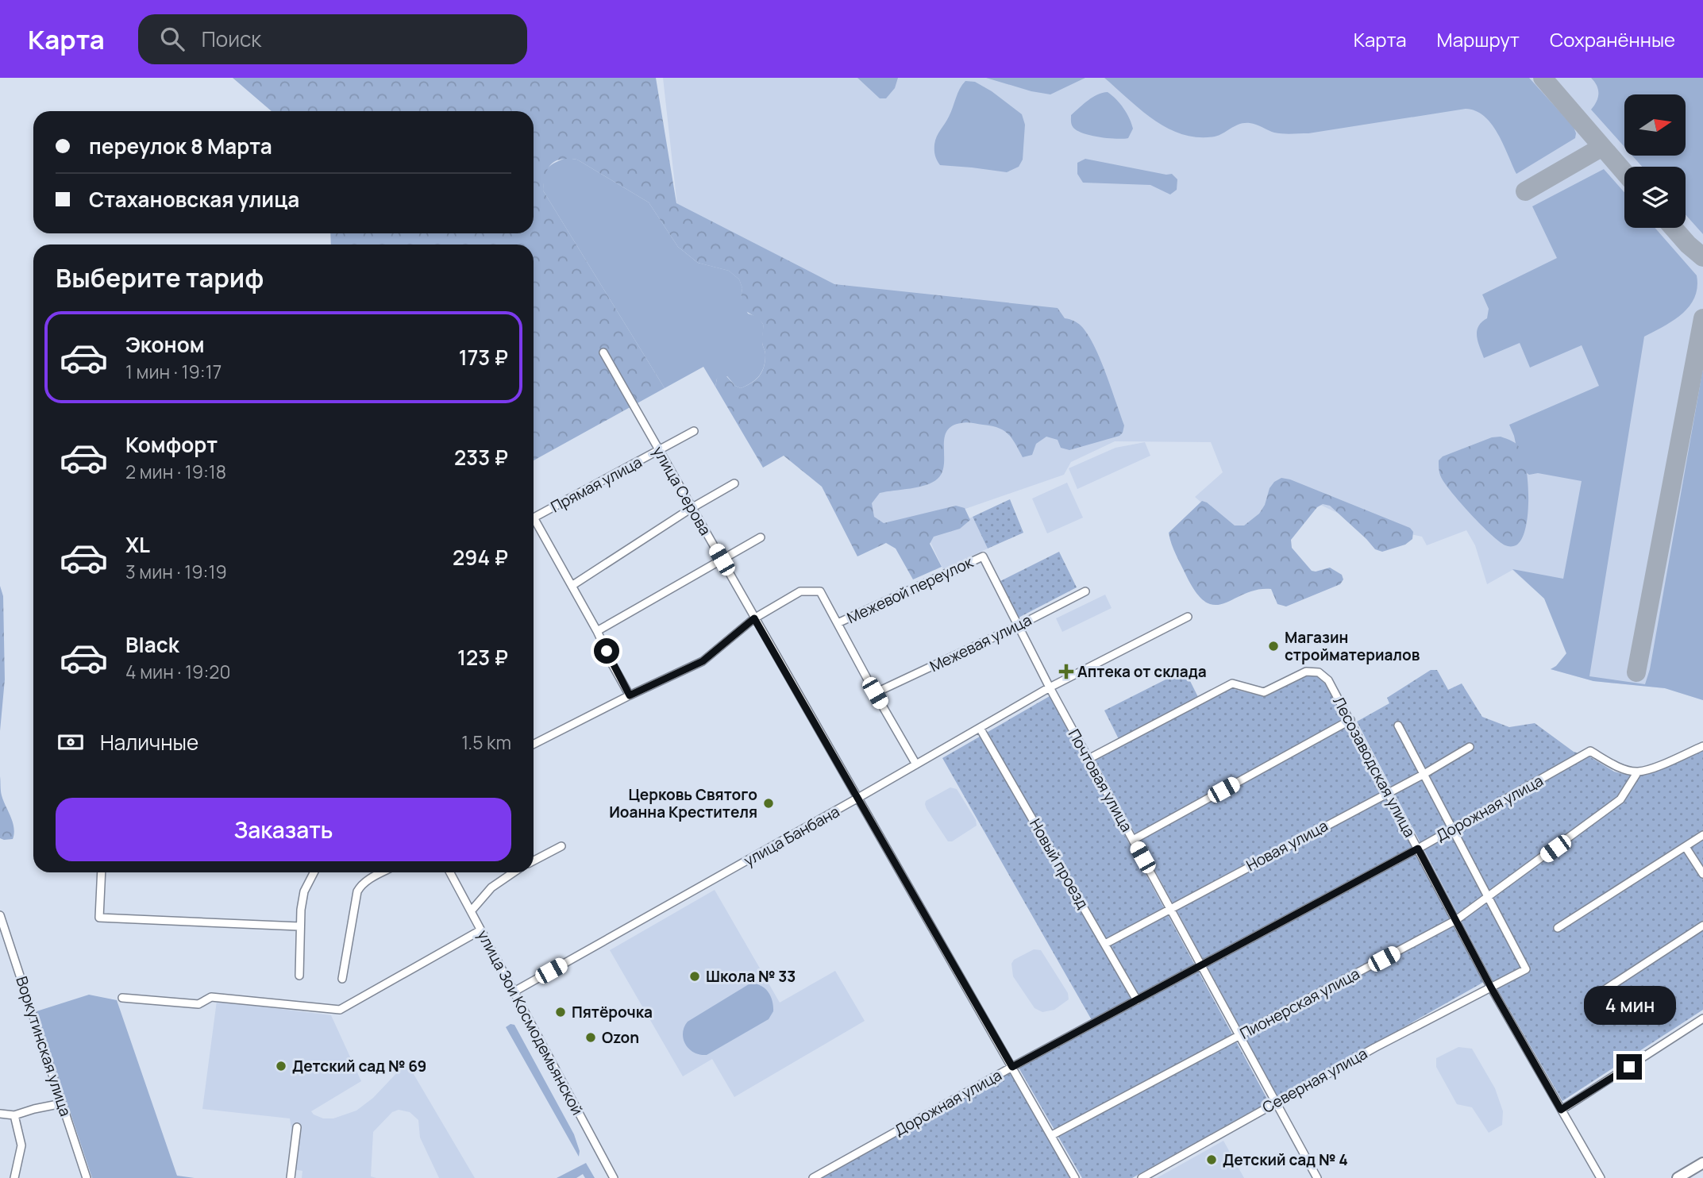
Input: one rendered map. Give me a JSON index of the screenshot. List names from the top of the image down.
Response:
{
  "streets": {
    "street": [
      "Прямая улица",
      "улица Серова",
      "Межевой переулок",
      "Межевая улица",
      "Лесозаводская улица",
      "Почтовая улица",
      "Дорожная улица",
      "улица Банбана",
      "Новая улица",
      "Новый проезд",
      "Пионерская улица",
      "улица Зои Космодемьянской",
      "Воркутинская улица",
      "Северная улица"
    ]
  },
  "crossings": [
    ["Прямая улица", "улица Серова"],
    ["улица Серова", "Дорожная улица"],
    ["улица Серова", "улица Банбана"],
    ["улица Серова", "Пионерская улица"],
    ["Межевой переулок", "Почтовая улица"],
    ["Межевая улица", "Почтовая улица"],
    ["Лесозаводская улица", "Почтовая улица"],
    ["Лесозаводская улица", "Дорожная улица"],
    ["Лесозаводская улица", "Новая улица"],
    ["Лесозаводская улица", "Пионерская улица"],
    ["Лесозаводская улица", "Северная улица"],
    ["Почтовая улица", "Дорожная улица"],
    ["Почтовая улица", "улица Банбана"],
    ["Почтовая улица", "Новая улица"],
    ["Почтовая улица", "Пионерская улица"],
    ["Почтовая улица", "Северная улица"],
    ["Дорожная улица", "Новый проезд"],
    ["Дорожная улица", "Пионерская улица"],
    ["улица Банбана", "Новый проезд"],
    ["улица Банбана", "улица Зои Космодемьянской"],
    ["Новая улица", "Новый проезд"],
    ["Пионерская улица", "Северная улица"]
  ],
  "places": {
    "other": [
      "Магазин стройматериалов",
      "Церковь Святого Иоанна Крестителя",
      "Школа № 33",
      "Пятёрочка",
      "Ozon",
      "Детский сад № 69",
      "Детский сад № 4"
    ],
    "health": ["Аптека от склада"]
  },
  "north": "right",
  "page": {
    "header": "Карта",
    "search": "Поиск",
    "nav": ["Карта", "Маршрут", "Сохранённые"],
    "banner": ["переулок 8 Марта", "Стахановская улица"],
    "heading": "Выберите тариф",
    "list": [
      {
        "name": "Эконом",
        "note": "1 мин · 19:17",
        "value": "173 ₽"
      },
      {
        "name": "Комфорт",
        "note": "2 мин · 19:18",
        "value": "233 ₽"
      },
      {
        "name": "XL",
        "note": "3 мин · 19:19",
        "value": "294 ₽"
      },
      {
        "name": "Black",
        "note": "4 мин · 19:20",
        "value": "123 ₽"
      }
    ],
    "pay": ["Наличные", "1.5 km"],
    "buttons": "Заказать",
    "bubble": "4 мин"
  }
}
